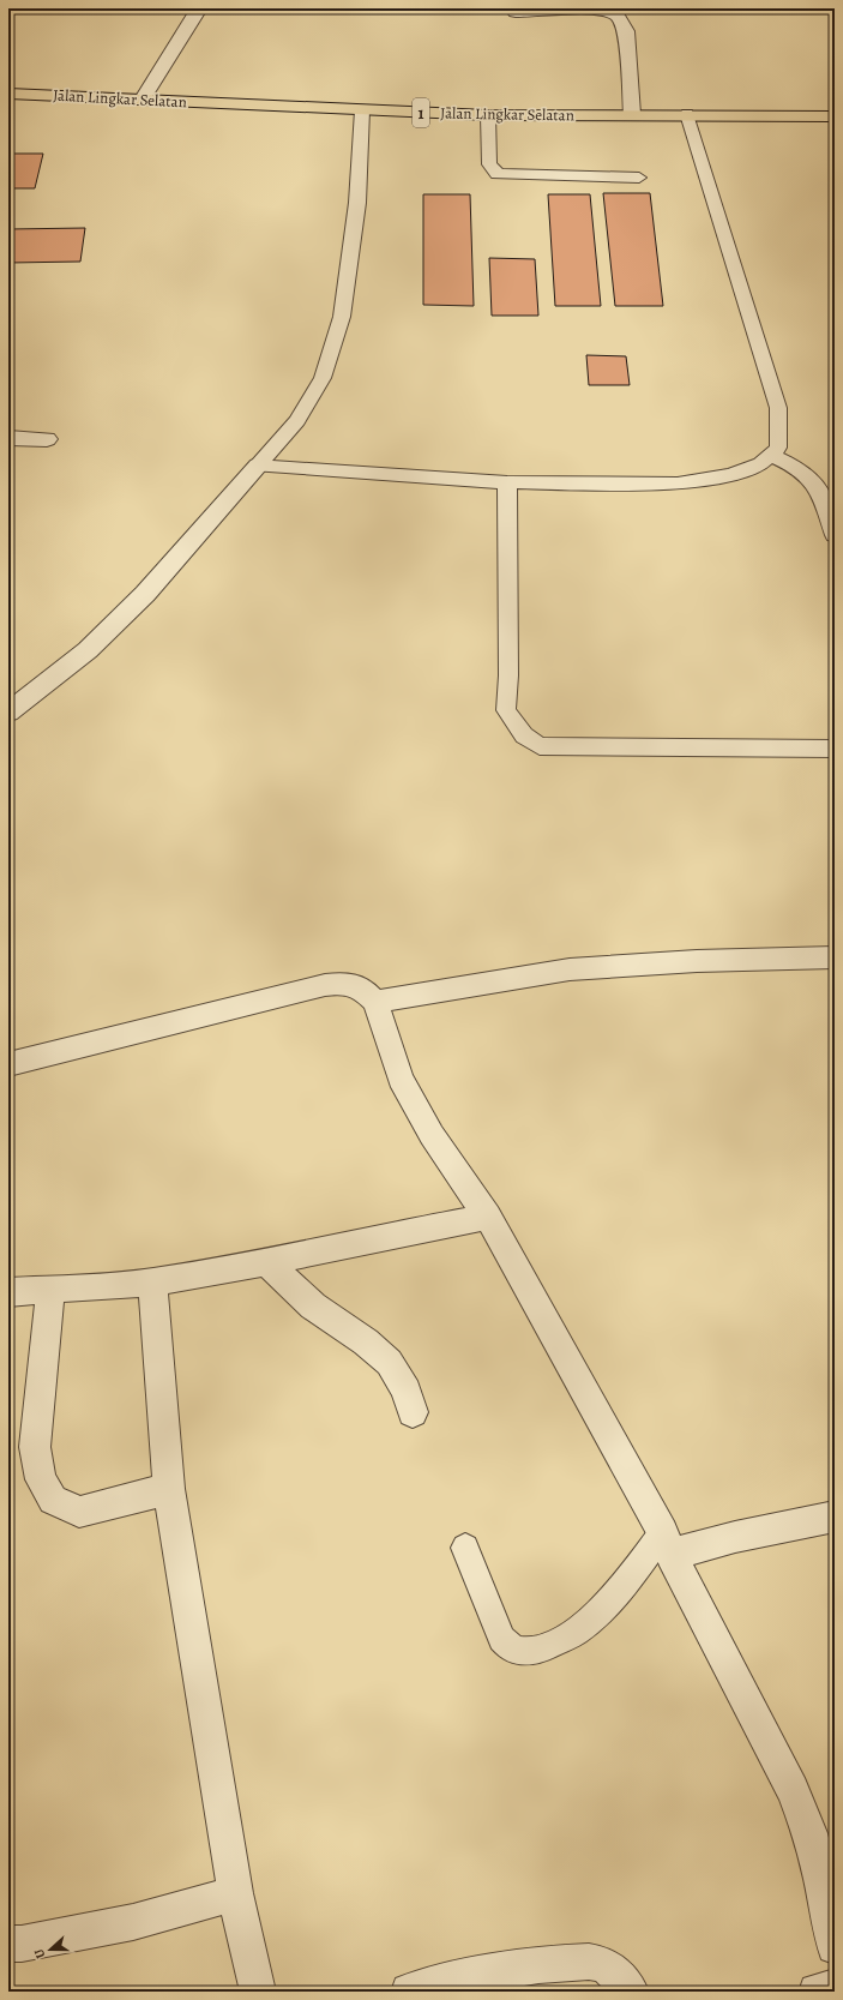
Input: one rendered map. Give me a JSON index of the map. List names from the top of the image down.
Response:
{
  "streets": {
    "highway": ["Jalan Lingkar Selatan", "1"]
  },
  "north": "left"
}
